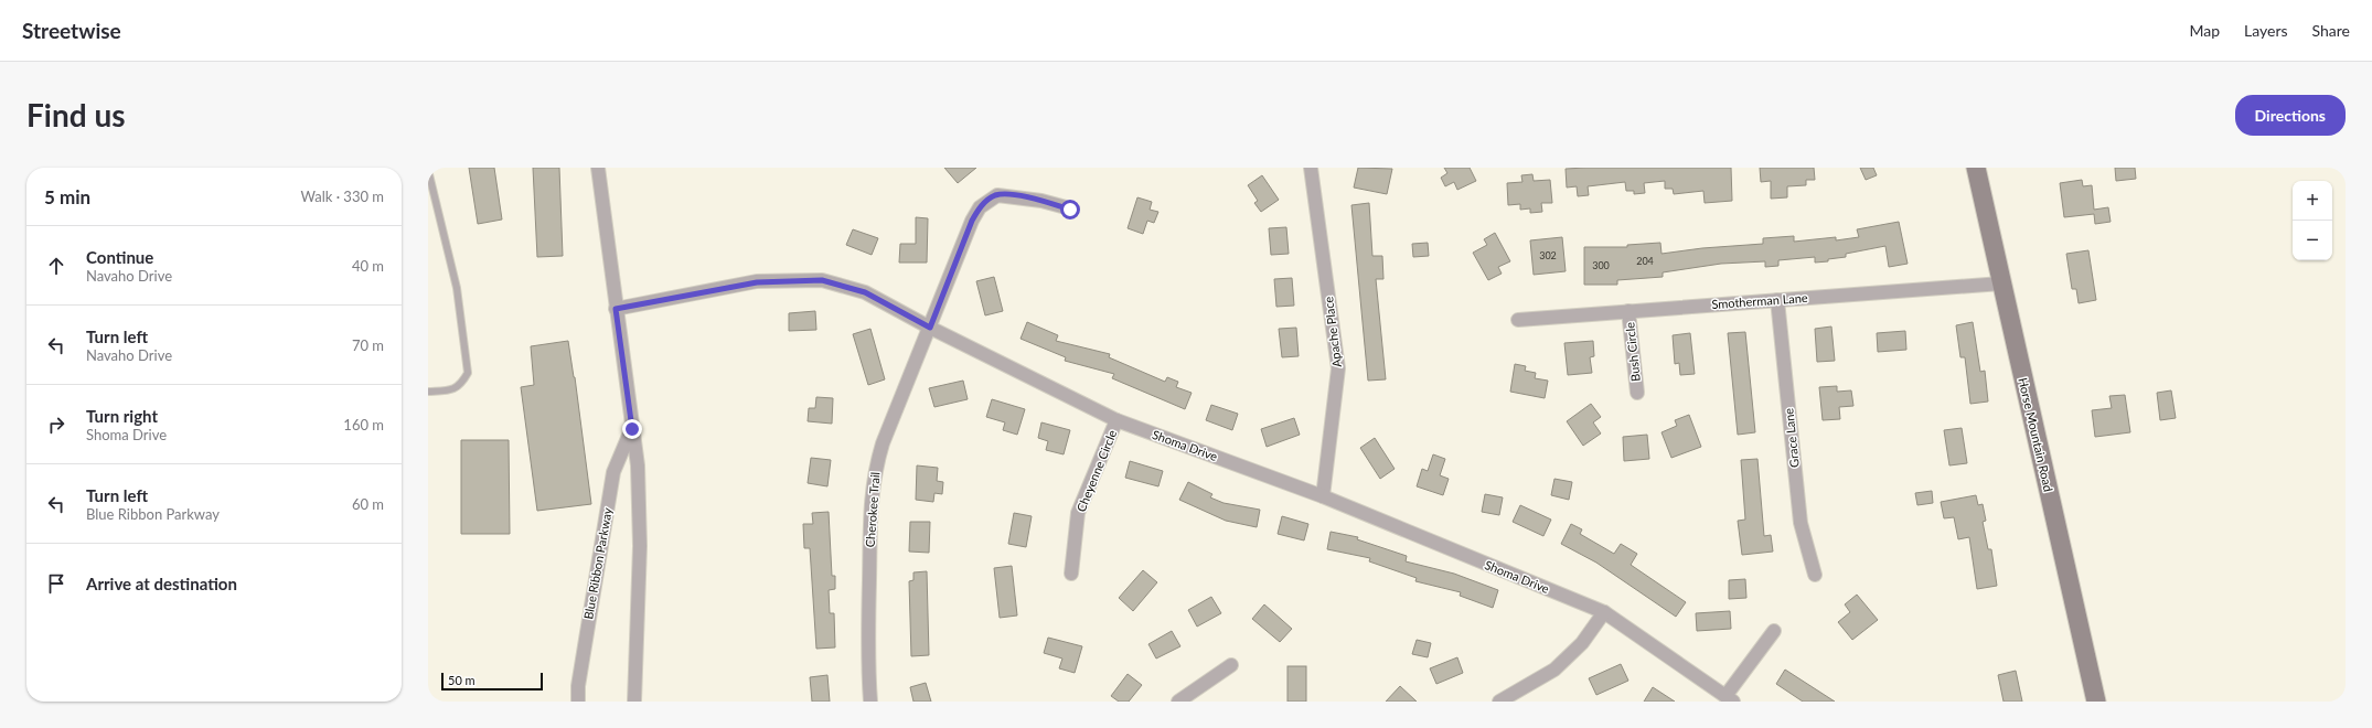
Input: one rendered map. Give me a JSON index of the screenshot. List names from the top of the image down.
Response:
{
  "streets": {
    "street": [
      "Smotherman Lane",
      "Apache Place",
      "Bush Circle",
      "Horse Mountain Road",
      "Grace Lane",
      "Shoma Drive",
      "Cheyenne Circle",
      "Cherokee Trail",
      "Blue Ribbon Parkway"
    ]
  },
  "crossings": [
    ["Smotherman Lane", "Bush Circle"],
    ["Smotherman Lane", "Horse Mountain Road"],
    ["Smotherman Lane", "Grace Lane"],
    ["Apache Place", "Shoma Drive"],
    ["Shoma Drive", "Cheyenne Circle"],
    ["Shoma Drive", "Cherokee Trail"]
  ],
  "house_numbers": ["302", "204", "300"],
  "scale_bar": "50 m",
  "page": {
    "header": "Streetwise",
    "nav": ["Map", "Layers", "Share"],
    "buttons": "Directions",
    "title": "Find us",
    "heading": ["5 min", "Walk · 330 m"],
    "map_buttons": ["+", "−"],
    "list": [
      ["Continue", "Navaho Drive", "40 m"],
      ["Turn left", "Navaho Drive", "70 m"],
      ["Turn right", "Shoma Drive", "160 m"],
      ["Turn left", "Blue Ribbon Parkway", "60 m"],
      "Arrive at destination"
    ],
    "scale": "50 m"
  }
}
